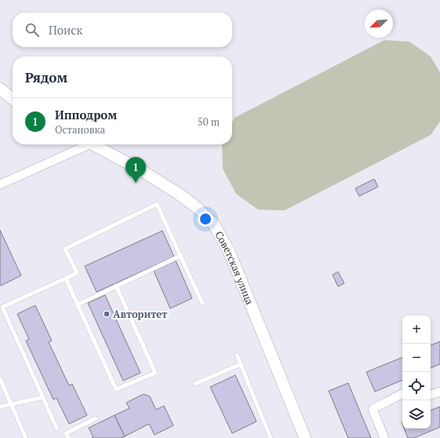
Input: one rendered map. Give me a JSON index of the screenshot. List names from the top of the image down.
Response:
{
  "streets": {
    "main road": ["Советская улица"]
  },
  "places": ["Авторитет"],
  "north": "bottom left",
  "page": {
    "search": "Поиск",
    "heading": "Рядом",
    "list": [
      {
        "mark": "1",
        "name": "Ипподром",
        "note": "Остановка",
        "value": "50 m"
      }
    ],
    "pins": "1",
    "map_buttons": ["+", "−"]
  }
}
